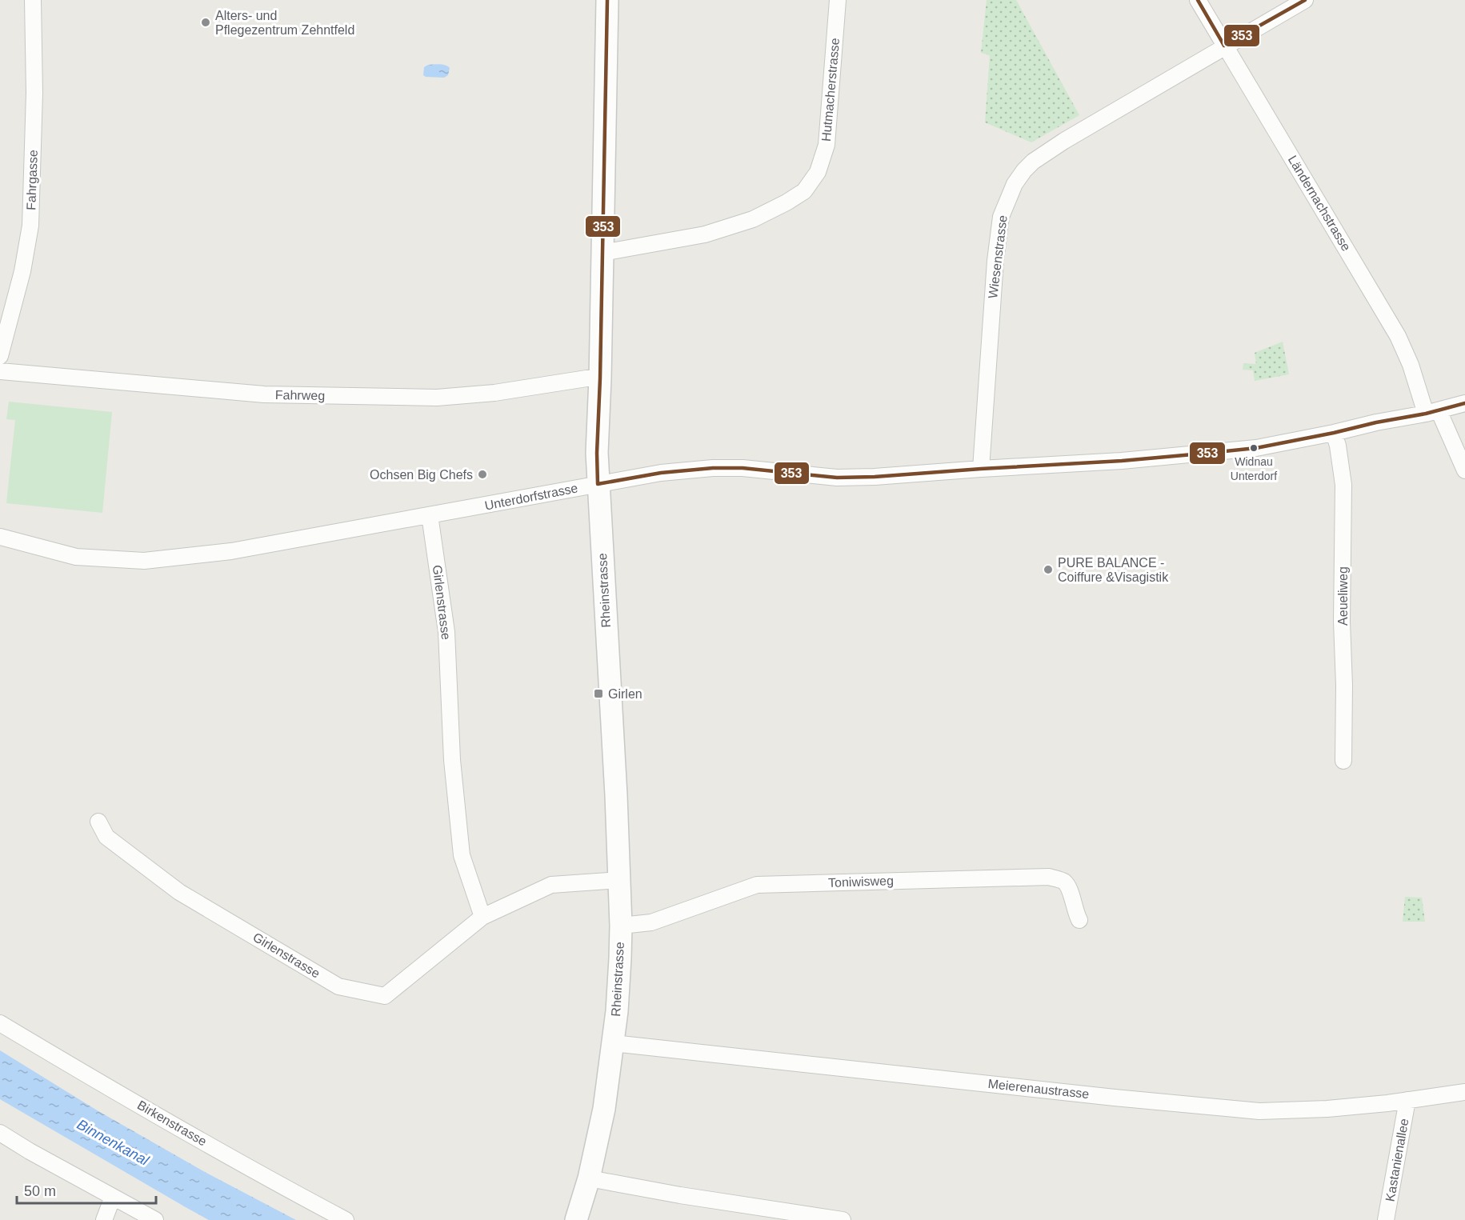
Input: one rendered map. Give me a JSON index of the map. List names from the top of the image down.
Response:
{
  "streets": {
    "street": [
      "Hutmacherstrasse",
      "Fahrgasse",
      "Ländernachstrasse",
      "Wiesenstrasse",
      "Fahrweg",
      "Unterdorfstrasse",
      "Rheinstrasse",
      "Aeueliweg",
      "Girlenstrasse",
      "Toniwisweg",
      "Meierenaustrasse",
      "Birkenstrasse",
      "Kastanienallee"
    ]
  },
  "crossings": [
    ["Hutmacherstrasse", "Rheinstrasse"],
    ["Ländernachstrasse", "Wiesenstrasse"],
    ["Ländernachstrasse", "Unterdorfstrasse"],
    ["Wiesenstrasse", "Unterdorfstrasse"],
    ["Fahrweg", "Rheinstrasse"],
    ["Unterdorfstrasse", "Rheinstrasse"],
    ["Unterdorfstrasse", "Aeueliweg"],
    ["Unterdorfstrasse", "Girlenstrasse"],
    ["Rheinstrasse", "Girlenstrasse"],
    ["Rheinstrasse", "Toniwisweg"],
    ["Rheinstrasse", "Meierenaustrasse"],
    ["Meierenaustrasse", "Kastanienallee"]
  ],
  "water": ["Binnenkanal"],
  "places": {
    "other": [
      "Alters- und Pflegezentrum Zehntfeld",
      "Widnau Unterdorf",
      "Ochsen Big Chefs",
      "PURE BALANCE - Coiffure &Visagistik"
    ],
    "transit": ["Girlen"]
  },
  "lines": ["transit line 353"],
  "scale_bar": "50 m"
}
